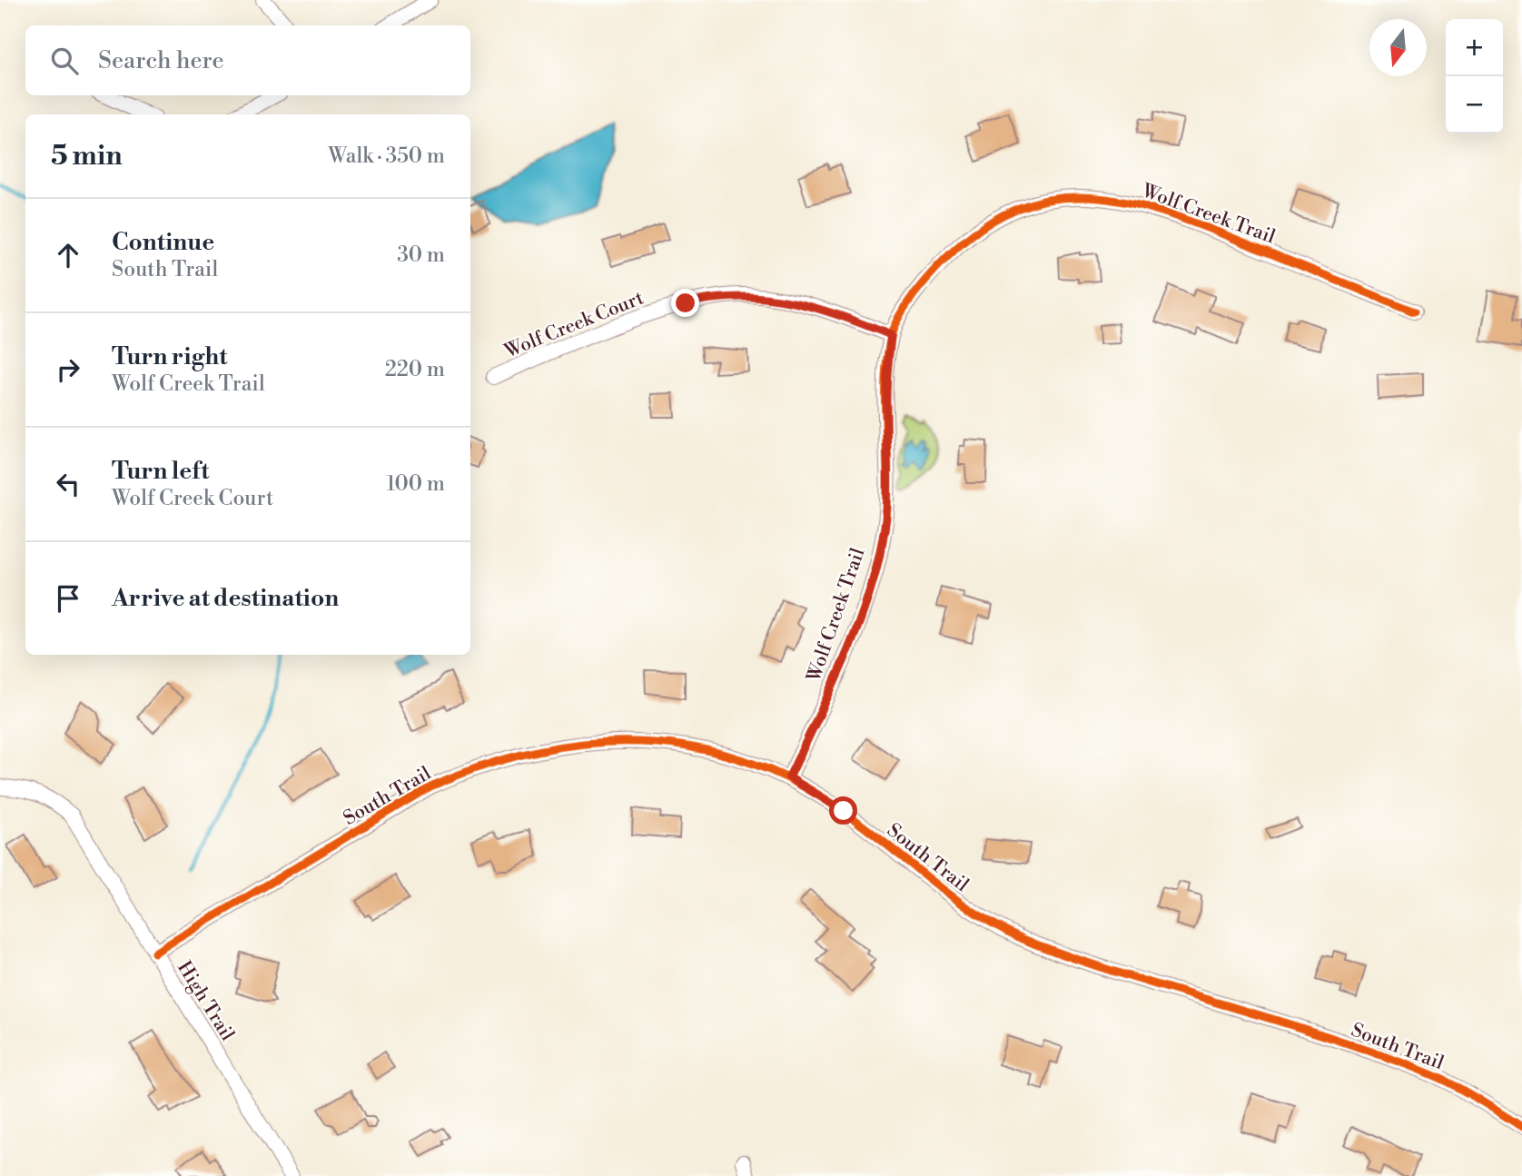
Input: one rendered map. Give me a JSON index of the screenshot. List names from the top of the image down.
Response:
{
  "streets": {
    "street": [
      "Wolf Creek Trail",
      "Wolf Creek Court",
      "South Trail",
      "High Trail"
    ]
  },
  "crossings": [
    ["Wolf Creek Trail", "Wolf Creek Court"],
    ["Wolf Creek Trail", "South Trail"],
    ["South Trail", "High Trail"]
  ],
  "north": "bottom",
  "page": {
    "map_buttons": ["+", "−"],
    "search": "Search here",
    "heading": ["5 min", "Walk · 350 m"],
    "list": [
      ["Continue", "South Trail", "30 m"],
      ["Turn right", "Wolf Creek Trail", "220 m"],
      ["Turn left", "Wolf Creek Court", "100 m"],
      "Arrive at destination"
    ]
  }
}
